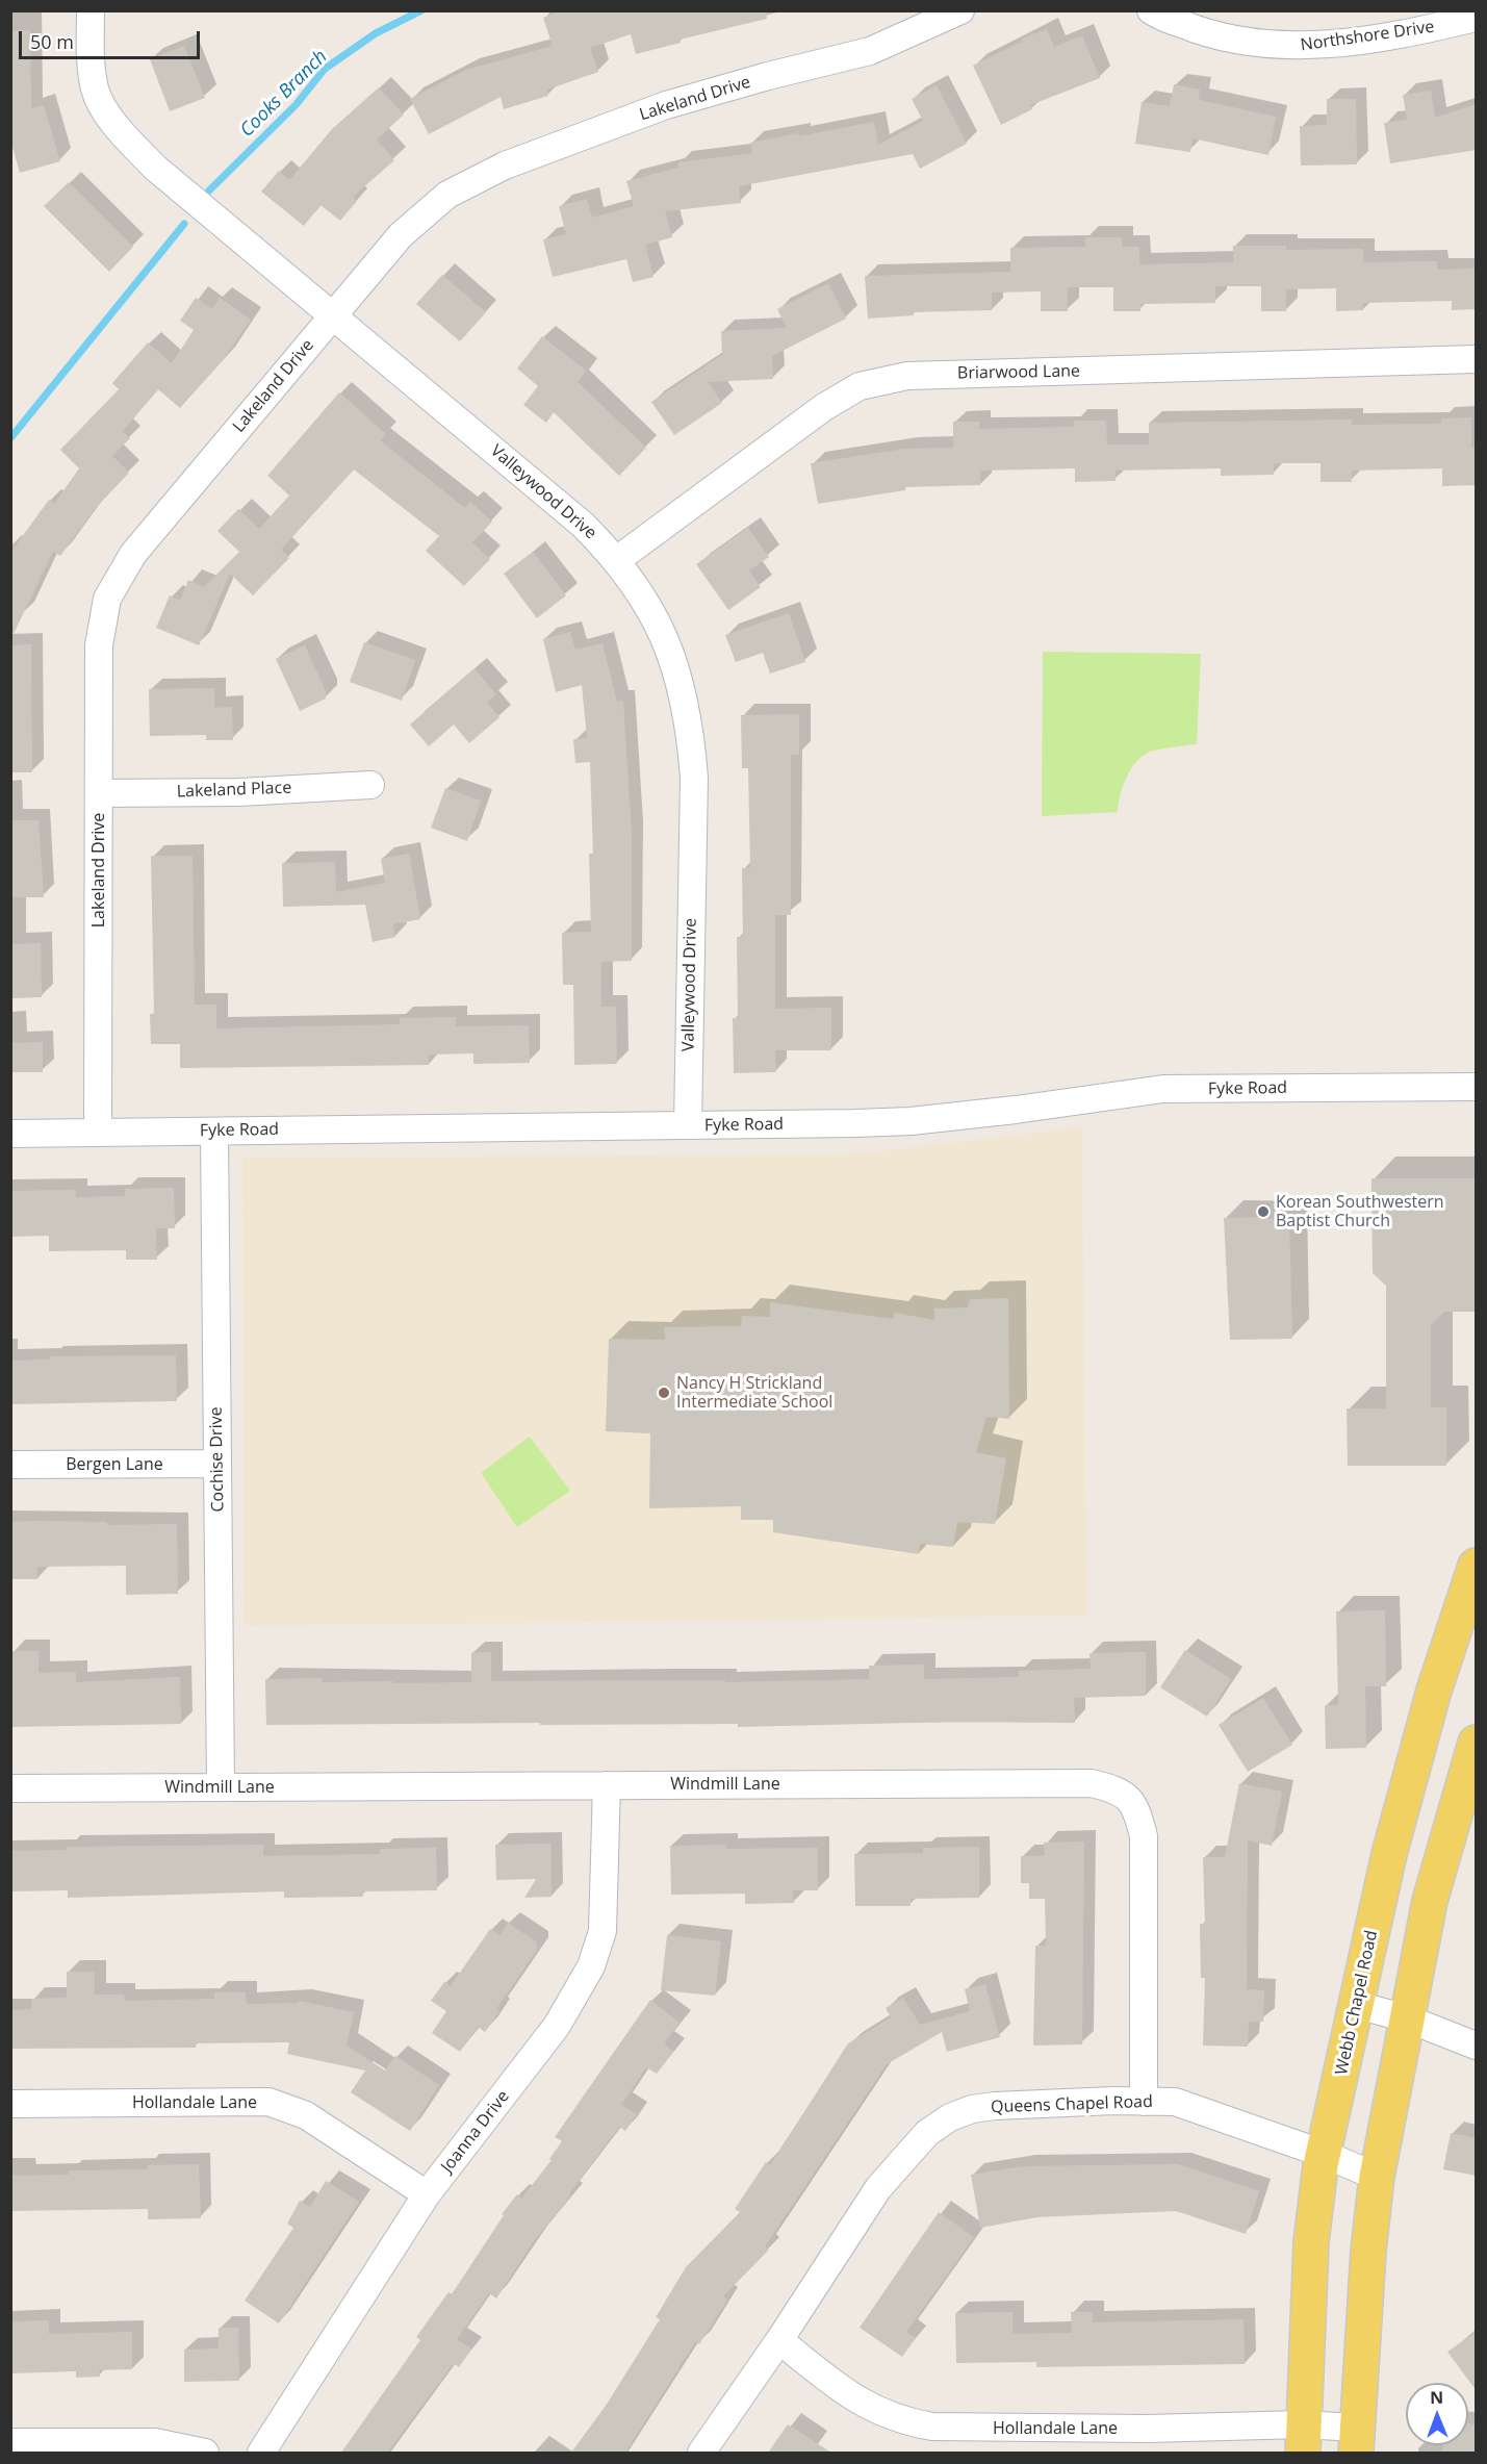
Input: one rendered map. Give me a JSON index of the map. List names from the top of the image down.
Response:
{
  "streets": {
    "main road": ["Webb Chapel Road"],
    "street": [
      "Northshore Drive",
      "Lakeland Drive",
      "Briarwood Lane",
      "Valleywood Drive",
      "Lakeland Place",
      "Fyke Road",
      "Cochise Drive",
      "Bergen Lane",
      "Windmill Lane",
      "Hollandale Lane",
      "Queens Chapel Road",
      "Joanna Drive"
    ]
  },
  "crossings": [
    ["Lakeland Drive", "Valleywood Drive"],
    ["Lakeland Drive", "Lakeland Place"],
    ["Lakeland Drive", "Fyke Road"],
    ["Briarwood Lane", "Valleywood Drive"],
    ["Valleywood Drive", "Fyke Road"],
    ["Fyke Road", "Cochise Drive"],
    ["Cochise Drive", "Bergen Lane"],
    ["Cochise Drive", "Windmill Lane"],
    ["Windmill Lane", "Queens Chapel Road"],
    ["Windmill Lane", "Joanna Drive"],
    ["Webb Chapel Road", "Hollandale Lane"],
    ["Webb Chapel Road", "Queens Chapel Road"],
    ["Hollandale Lane", "Queens Chapel Road"],
    ["Hollandale Lane", "Joanna Drive"]
  ],
  "water": ["Cooks Branch"],
  "places": ["Korean Southwestern Baptist Church", "Nancy H Strickland Intermediate School"],
  "scale_bar": "50 m",
  "north": "top"
}
